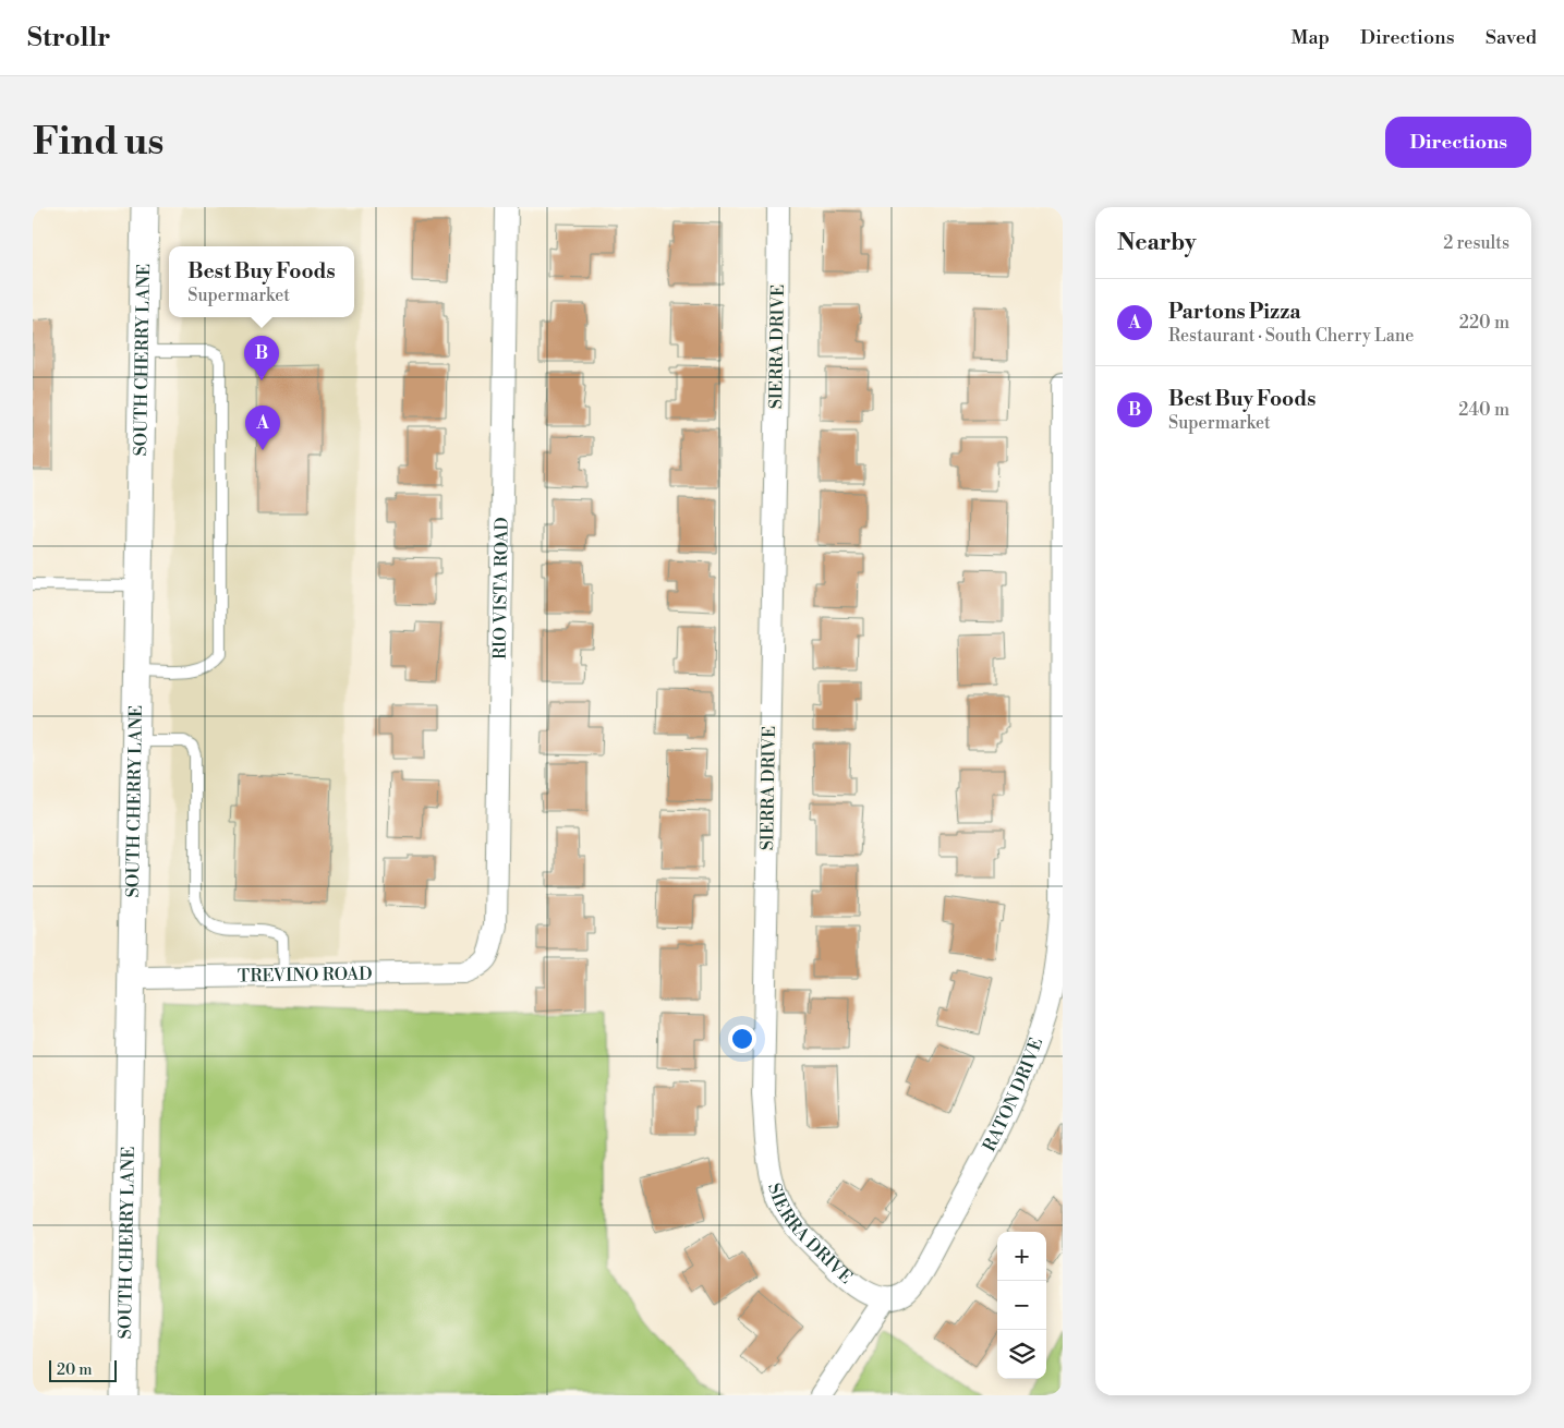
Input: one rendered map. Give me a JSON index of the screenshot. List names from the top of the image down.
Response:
{
  "streets": {
    "street": [
      "SIERRA DRIVE",
      "SOUTH CHERRY LANE",
      "RIO VISTA ROAD",
      "TREVINO ROAD",
      "RATON DRIVE"
    ]
  },
  "crossings": [
    ["SIERRA DRIVE", "RATON DRIVE"],
    ["SOUTH CHERRY LANE", "TREVINO ROAD"],
    ["RIO VISTA ROAD", "TREVINO ROAD"]
  ],
  "scale_bar": "20 m",
  "page": {
    "header": "Strollr",
    "nav": ["Map", "Directions", "Saved"],
    "buttons": "Directions",
    "title": "Find us",
    "heading": ["Nearby", "2 results"],
    "popup": ["Best Buy Foods", "Supermarket"],
    "list": [
      {
        "mark": "A",
        "name": "Partons Pizza",
        "note": "Restaurant · South Cherry Lane",
        "value": "220 m"
      },
      {
        "mark": "B",
        "name": "Best Buy Foods",
        "note": "Supermarket",
        "value": "240 m"
      }
    ],
    "pins": ["B", "A"],
    "map_buttons": ["+", "−"],
    "scale": "20 m"
  }
}
